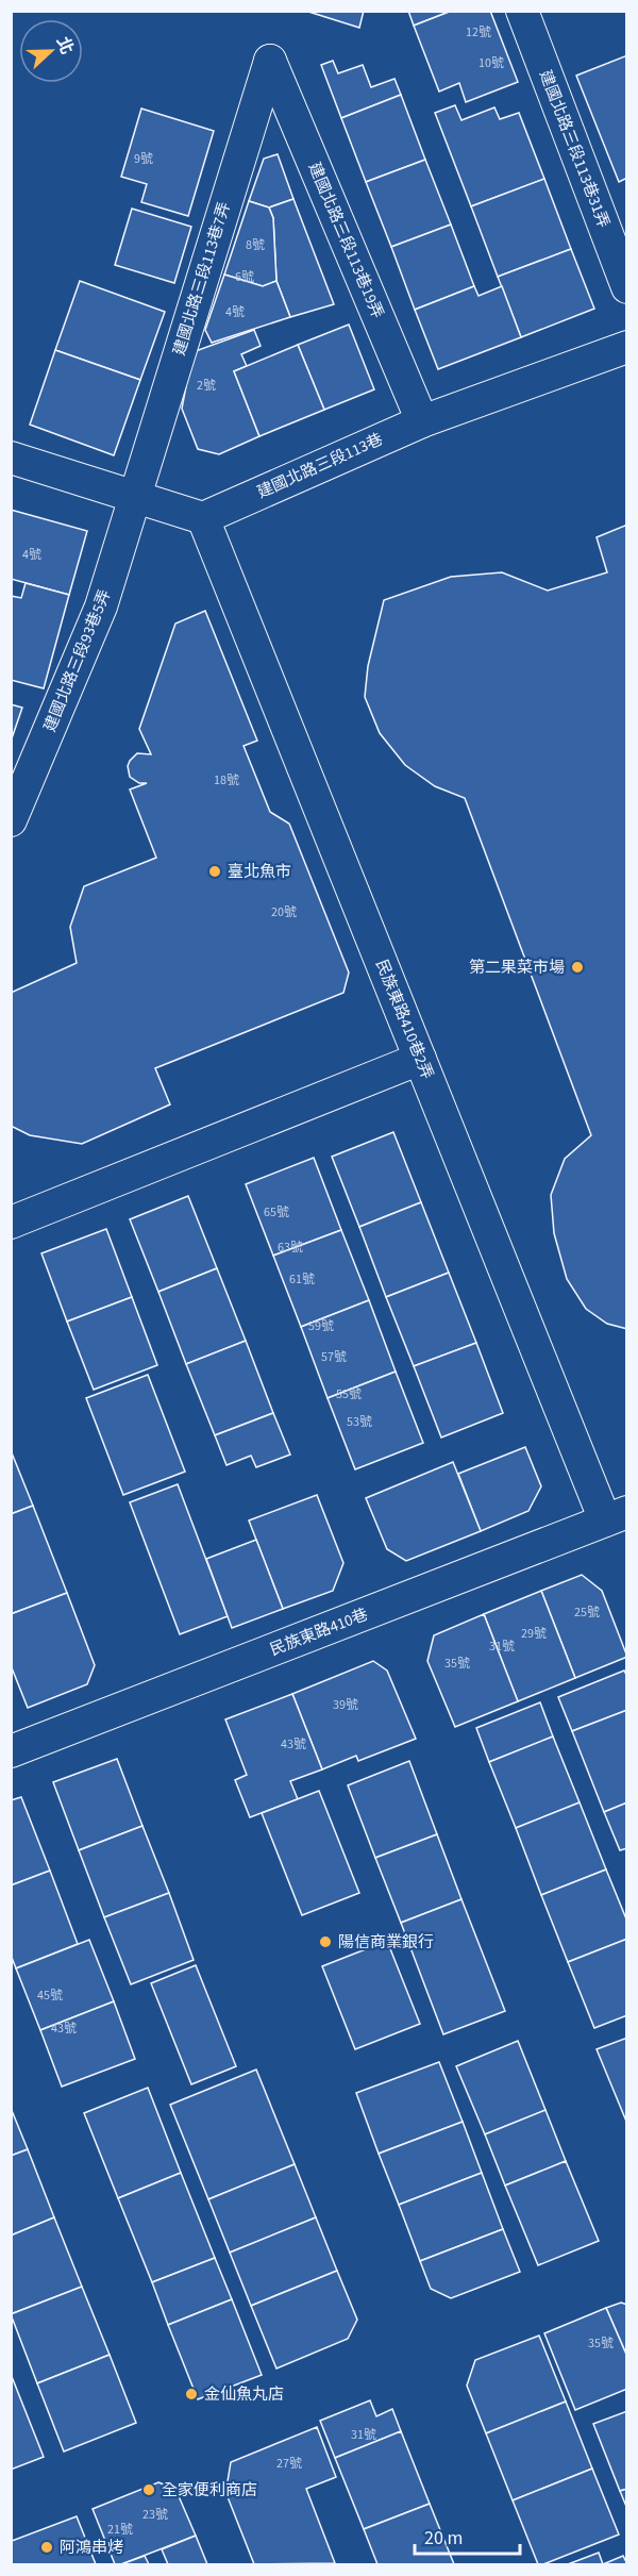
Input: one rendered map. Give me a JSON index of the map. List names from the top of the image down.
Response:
{
  "streets": {
    "street": [
      "建國北路三段113巷31弄",
      "建國北路三段113巷19弄",
      "建國北路三段113巷7弄",
      "建國北路三段113巷",
      "建國北路三段93巷5弄",
      "民族東路410巷2弄",
      "民族東路410巷"
    ]
  },
  "crossings": [
    ["建國北路三段113巷19弄", "建國北路三段113巷7弄"],
    ["建國北路三段113巷19弄", "建國北路三段113巷"],
    ["建國北路三段113巷7弄", "建國北路三段93巷5弄"],
    ["建國北路三段113巷", "民族東路410巷2弄"],
    ["民族東路410巷2弄", "民族東路410巷"]
  ],
  "places": [
    "臺北魚市",
    "第二果菜市場",
    "陽信商業銀行",
    "金仙魚丸店",
    "全家便利商店",
    "阿鴻串烤"
  ],
  "house_numbers": [
    "12號",
    "10號",
    "9號",
    "8號",
    "6號",
    "4號",
    "2號",
    "4號",
    "18號",
    "20號",
    "65號",
    "63號",
    "61號",
    "59號",
    "57號",
    "55號",
    "53號",
    "25號",
    "29號",
    "31號",
    "35號",
    "39號",
    "43號",
    "45號",
    "43號",
    "35號",
    "31號",
    "27號",
    "23號",
    "21號"
  ],
  "scale_bar": "20 m",
  "north": "right"
}
